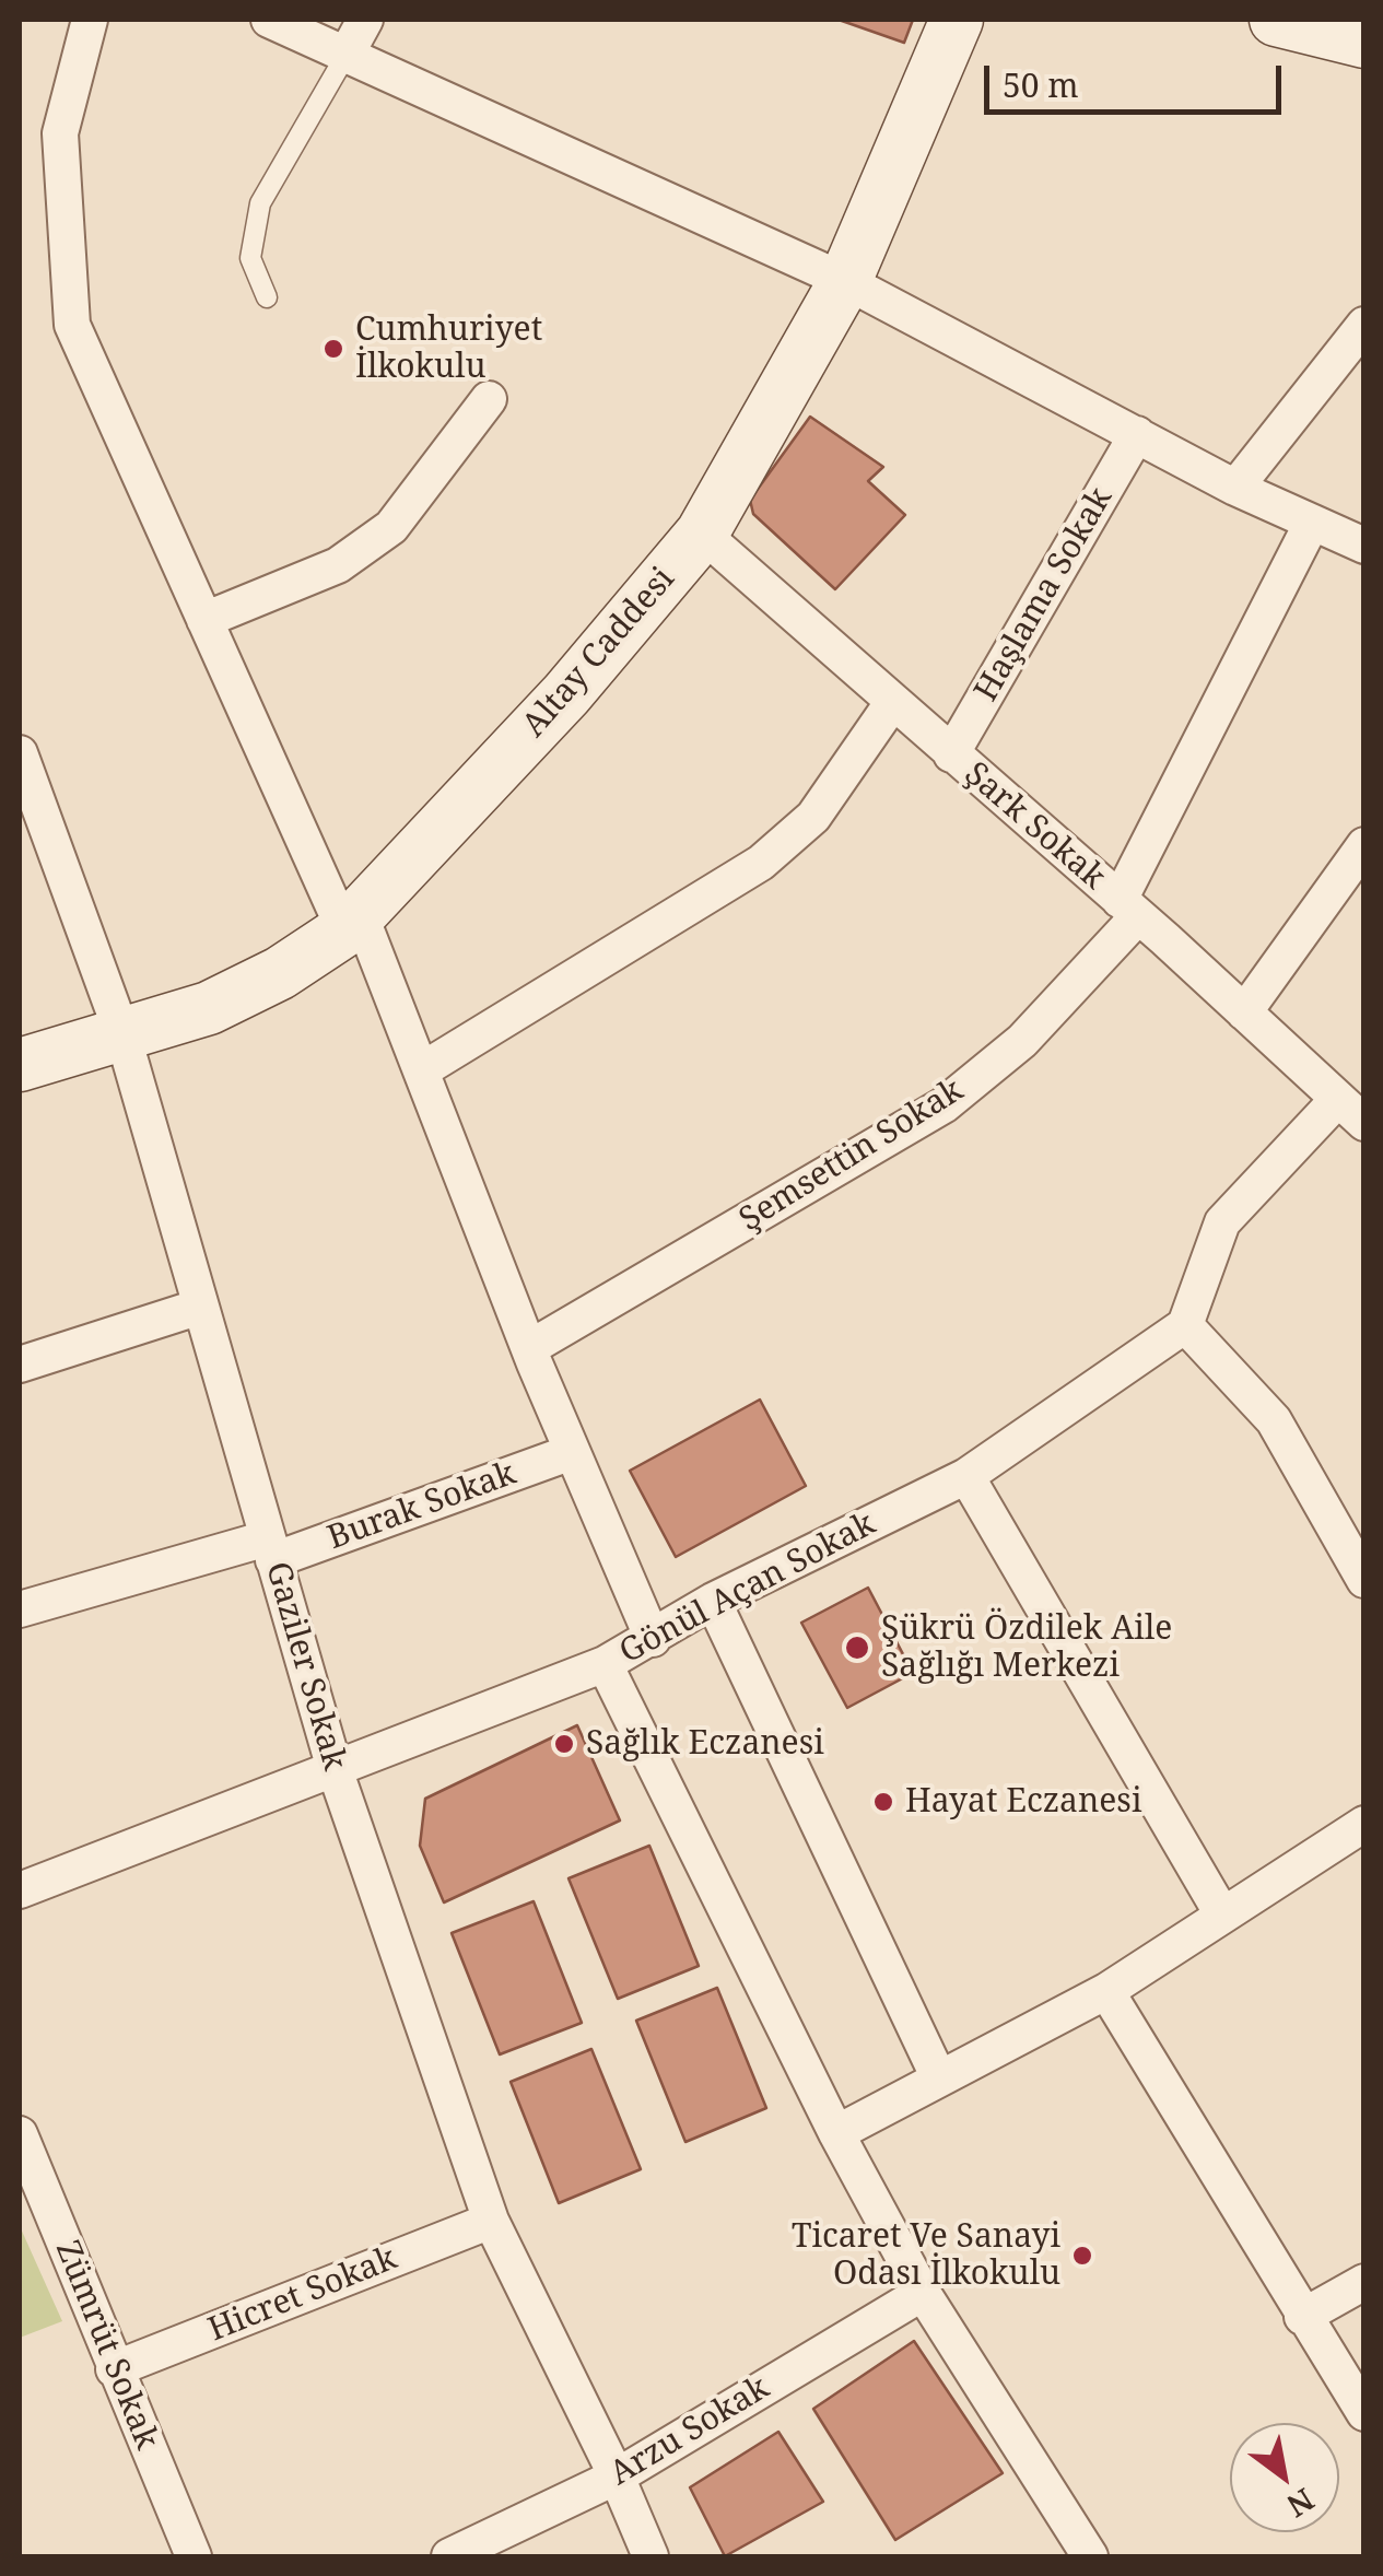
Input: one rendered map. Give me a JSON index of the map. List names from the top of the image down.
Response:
{
  "streets": {
    "main road": ["Altay Caddesi"],
    "street": [
      "Haşlama Sokak",
      "Şark Sokak",
      "Şemsettin Sokak",
      "Burak Sokak",
      "Gönül Açan Sokak",
      "Gaziler Sokak",
      "Hicret Sokak",
      "Zümrüt Sokak",
      "Arzu Sokak"
    ]
  },
  "crossings": [
    ["Haşlama Sokak", "Şark Sokak"],
    ["Altay Caddesi", "Şark Sokak"],
    ["Altay Caddesi", "Gaziler Sokak"],
    ["Şark Sokak", "Şemsettin Sokak"],
    ["Burak Sokak", "Gaziler Sokak"],
    ["Gönül Açan Sokak", "Gaziler Sokak"],
    ["Gaziler Sokak", "Hicret Sokak"],
    ["Gaziler Sokak", "Arzu Sokak"],
    ["Hicret Sokak", "Zümrüt Sokak"]
  ],
  "places": [
    "Cumhuriyet İlkokulu",
    "Şükrü Özdilek Aile Sağlığı Merkezi",
    "Sağlık Eczanesi",
    "Hayat Eczanesi",
    "Ticaret Ve Sanayi Odası İlkokulu"
  ],
  "scale_bar": "50 m",
  "north": "bottom right"
}
